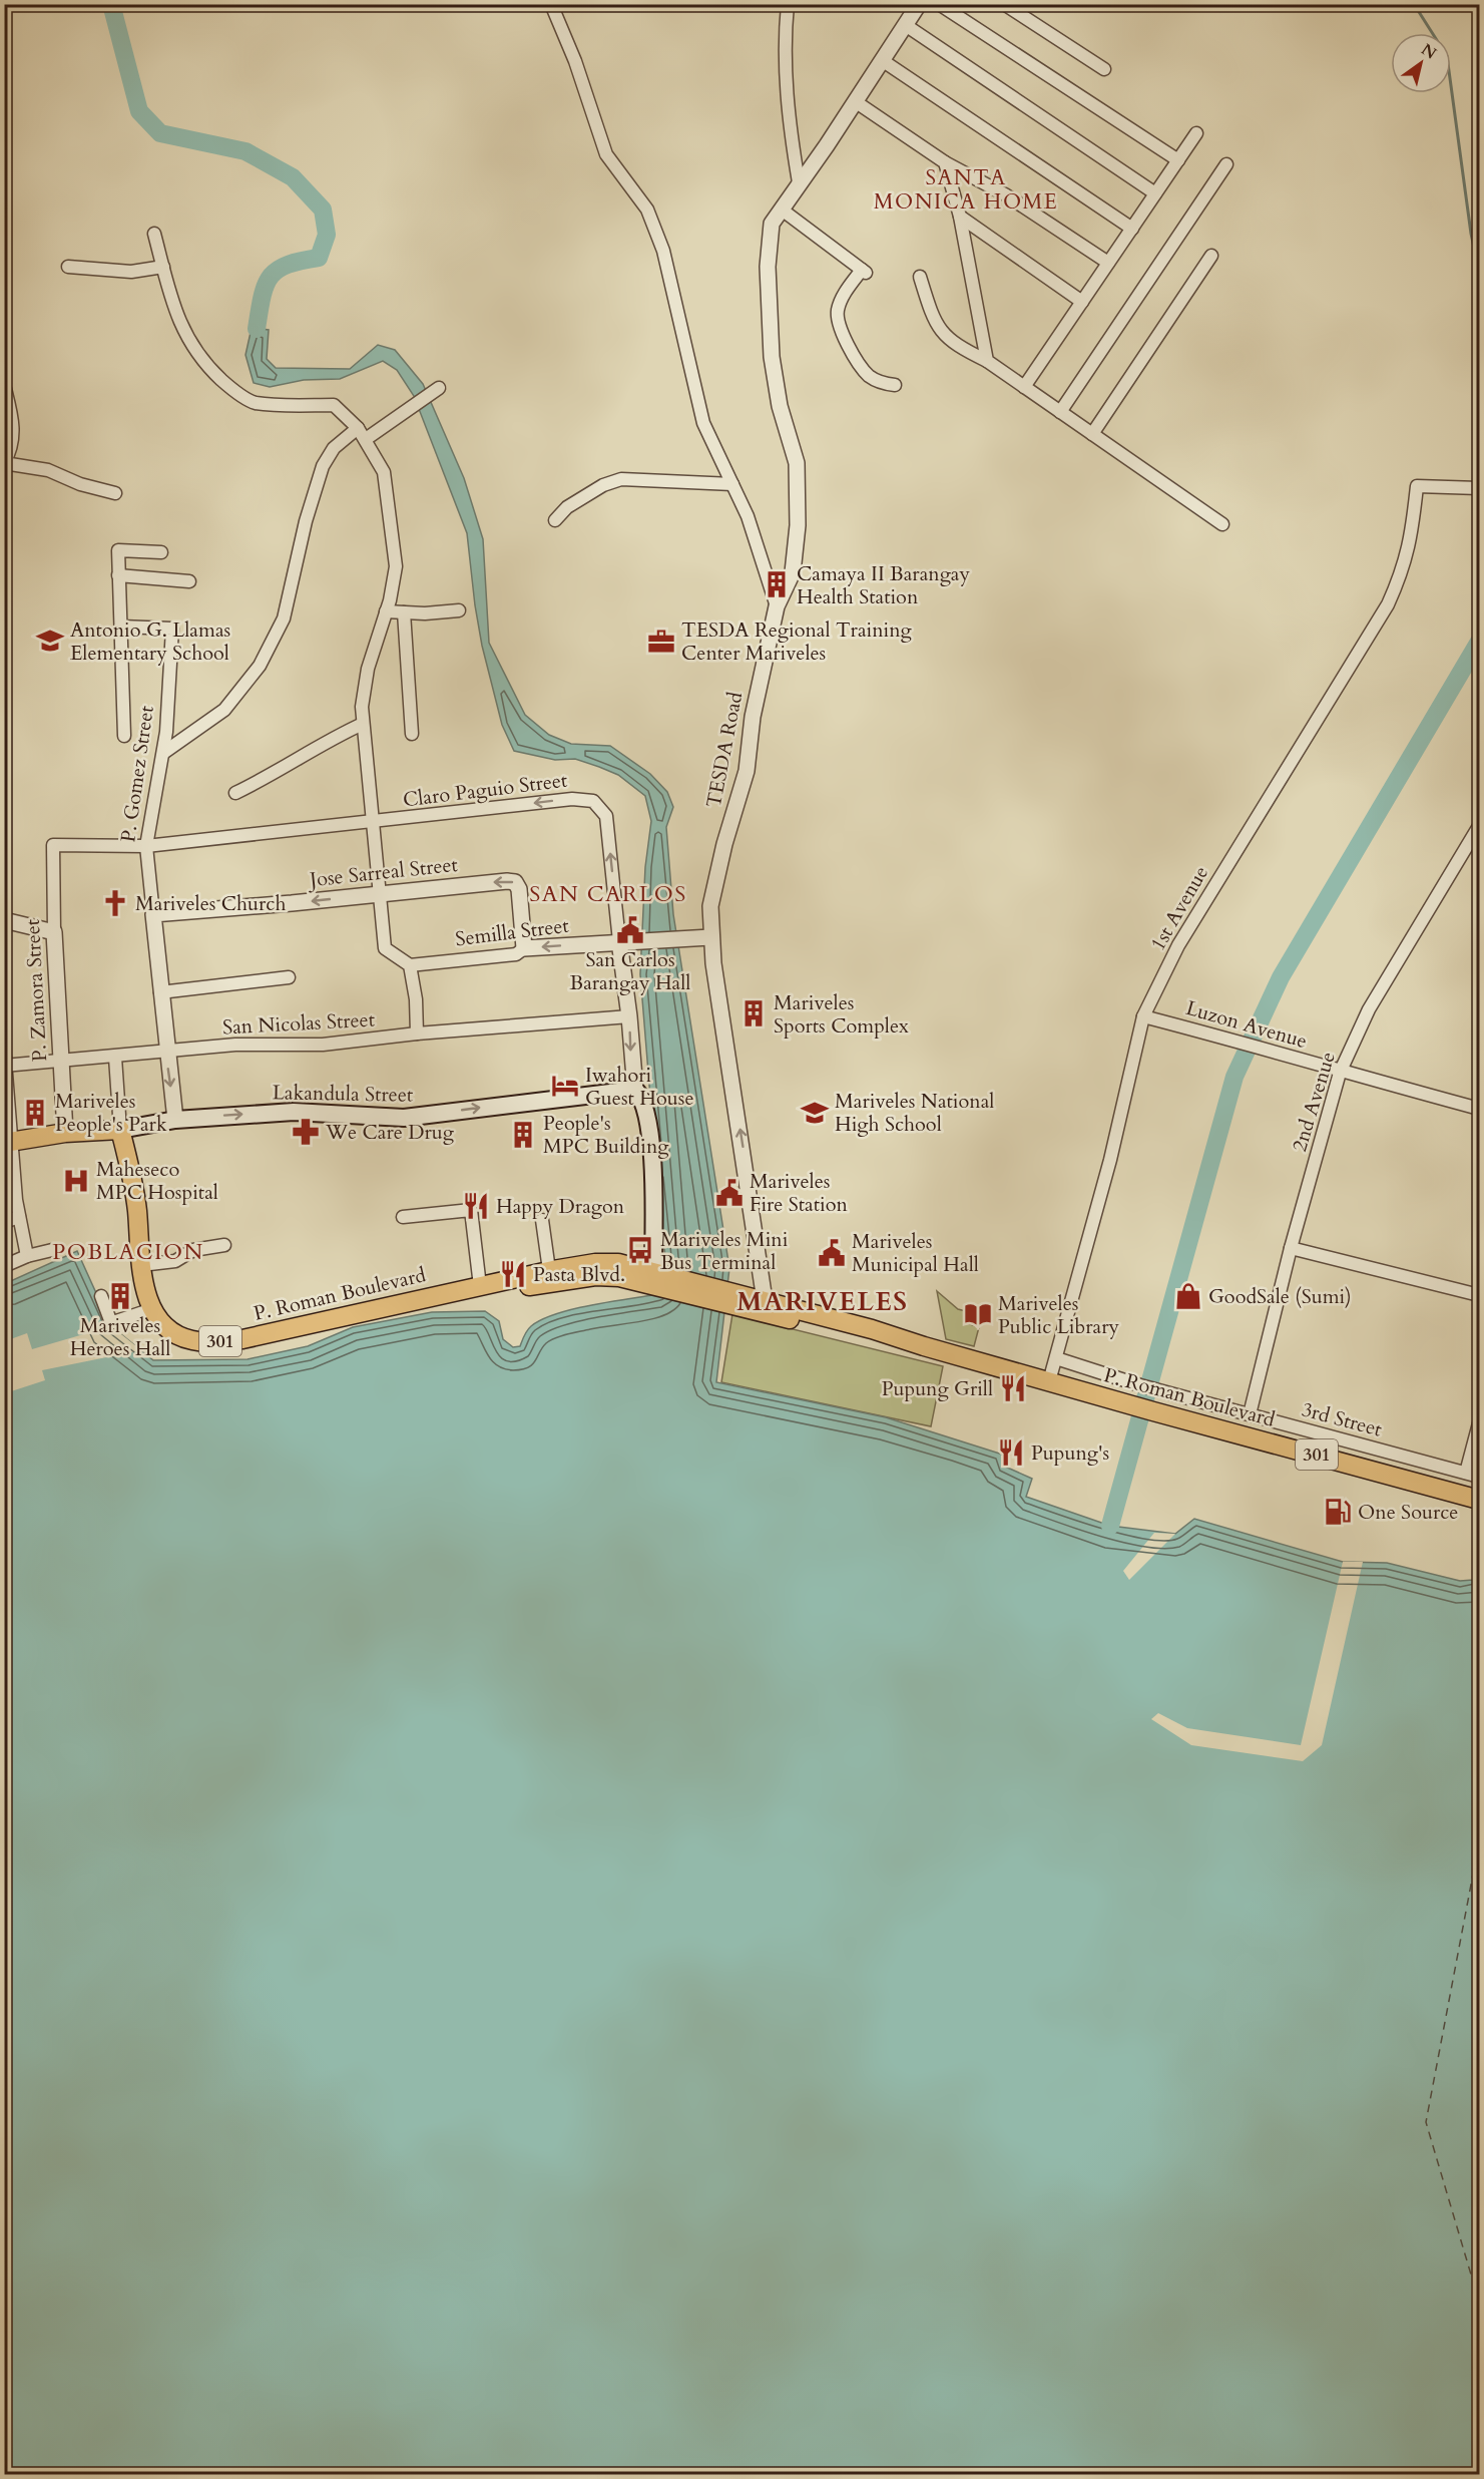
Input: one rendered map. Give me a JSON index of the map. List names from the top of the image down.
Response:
{
  "streets": {
    "main road": ["Lakandula Street", "P. Roman Boulevard", "301"],
    "street": [
      "TESDA Road",
      "P. Gomez Street",
      "Claro Paguio Street",
      "Jose Sarreal Street",
      "1st Avenue",
      "Semilla Street",
      "P. Zamora Street",
      "San Nicolas Street",
      "Luzon Avenue",
      "2nd Avenue",
      "3rd Street"
    ]
  },
  "crossings": [
    ["TESDA Road", "Semilla Street"],
    ["TESDA Road", "P. Roman Boulevard"],
    ["P. Gomez Street", "Claro Paguio Street"],
    ["P. Gomez Street", "Jose Sarreal Street"],
    ["P. Gomez Street", "San Nicolas Street"],
    ["P. Gomez Street", "Lakandula Street"],
    ["Claro Paguio Street", "Semilla Street"],
    ["Claro Paguio Street", "P. Zamora Street"],
    ["Jose Sarreal Street", "Semilla Street"],
    ["1st Avenue", "Luzon Avenue"],
    ["1st Avenue", "P. Roman Boulevard"],
    ["1st Avenue", "3rd Street"],
    ["P. Zamora Street", "San Nicolas Street"],
    ["Luzon Avenue", "2nd Avenue"],
    ["Lakandula Street", "P. Roman Boulevard"],
    ["2nd Avenue", "3rd Street"]
  ],
  "one_way": ["Jose Sarreal Street", "Lakandula Street"],
  "districts": [
    "SANTA MONICA HOME",
    "SAN CARLOS",
    "POBLACION",
    "MARIVELES"
  ],
  "places": {
    "building": [
      "Camaya II Barangay Health Station",
      "Mariveles Sports Complex",
      "Mariveles People's Park",
      "People's MPC Building",
      "Mariveles Heroes Hall"
    ],
    "school or university": ["Antonio G. Llamas Elementary School", "Mariveles National High School"],
    "office": ["TESDA Regional Training Center Mariveles"],
    "church": ["Mariveles Church"],
    "public building": ["San Carlos Barangay Hall", "Mariveles Fire Station", "Mariveles Municipal Hall"],
    "hotel": ["Iwahori Guest House"],
    "pharmacy": ["We Care Drug"],
    "hospital": ["Maheseco MPC Hospital"],
    "restaurant": [
      "Happy Dragon",
      "Pasta Blvd.",
      "Pupung Grill",
      "Pupung's"
    ],
    "bus stop": ["Mariveles Mini Bus Terminal"],
    "shop": ["GoodSale (Sumi)"],
    "library": ["Mariveles Public Library"],
    "fuel station": ["One Source"]
  },
  "north": "top right"
}
